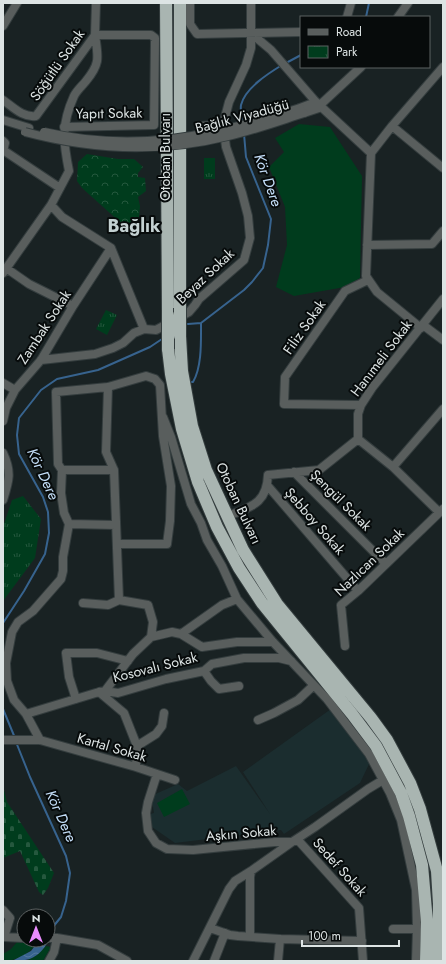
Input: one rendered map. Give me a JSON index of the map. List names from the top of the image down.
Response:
{
  "streets": {
    "highway": ["Otoban Bulvarı"],
    "street": [
      "Söğütlü Sokak",
      "Yapıt Sokak",
      "Bağlık Viyadüğü",
      "Beyaz Sokak",
      "Zambak Sokak",
      "Filiz Sokak",
      "Hanımeli Sokak",
      "Şengül Sokak",
      "Şebboy Sokak",
      "Nazlıcan Sokak",
      "Kosovalı Sokak",
      "Kartal Sokak",
      "Aşkın Sokak",
      "Sedef Sokak"
    ]
  },
  "crossings": [
    ["Söğütlü Sokak", "Yapıt Sokak"],
    ["Filiz Sokak", "Hanımeli Sokak"],
    ["Şengül Sokak", "Nazlıcan Sokak"],
    ["Şebboy Sokak", "Nazlıcan Sokak"],
    ["Kartal Sokak", "Aşkın Sokak"],
    ["Aşkın Sokak", "Sedef Sokak"]
  ],
  "districts": ["Bağlık"],
  "water": ["Kör Dere"],
  "legend": ["Road", "Park"],
  "scale_bar": "100 m",
  "north": "top"
}
